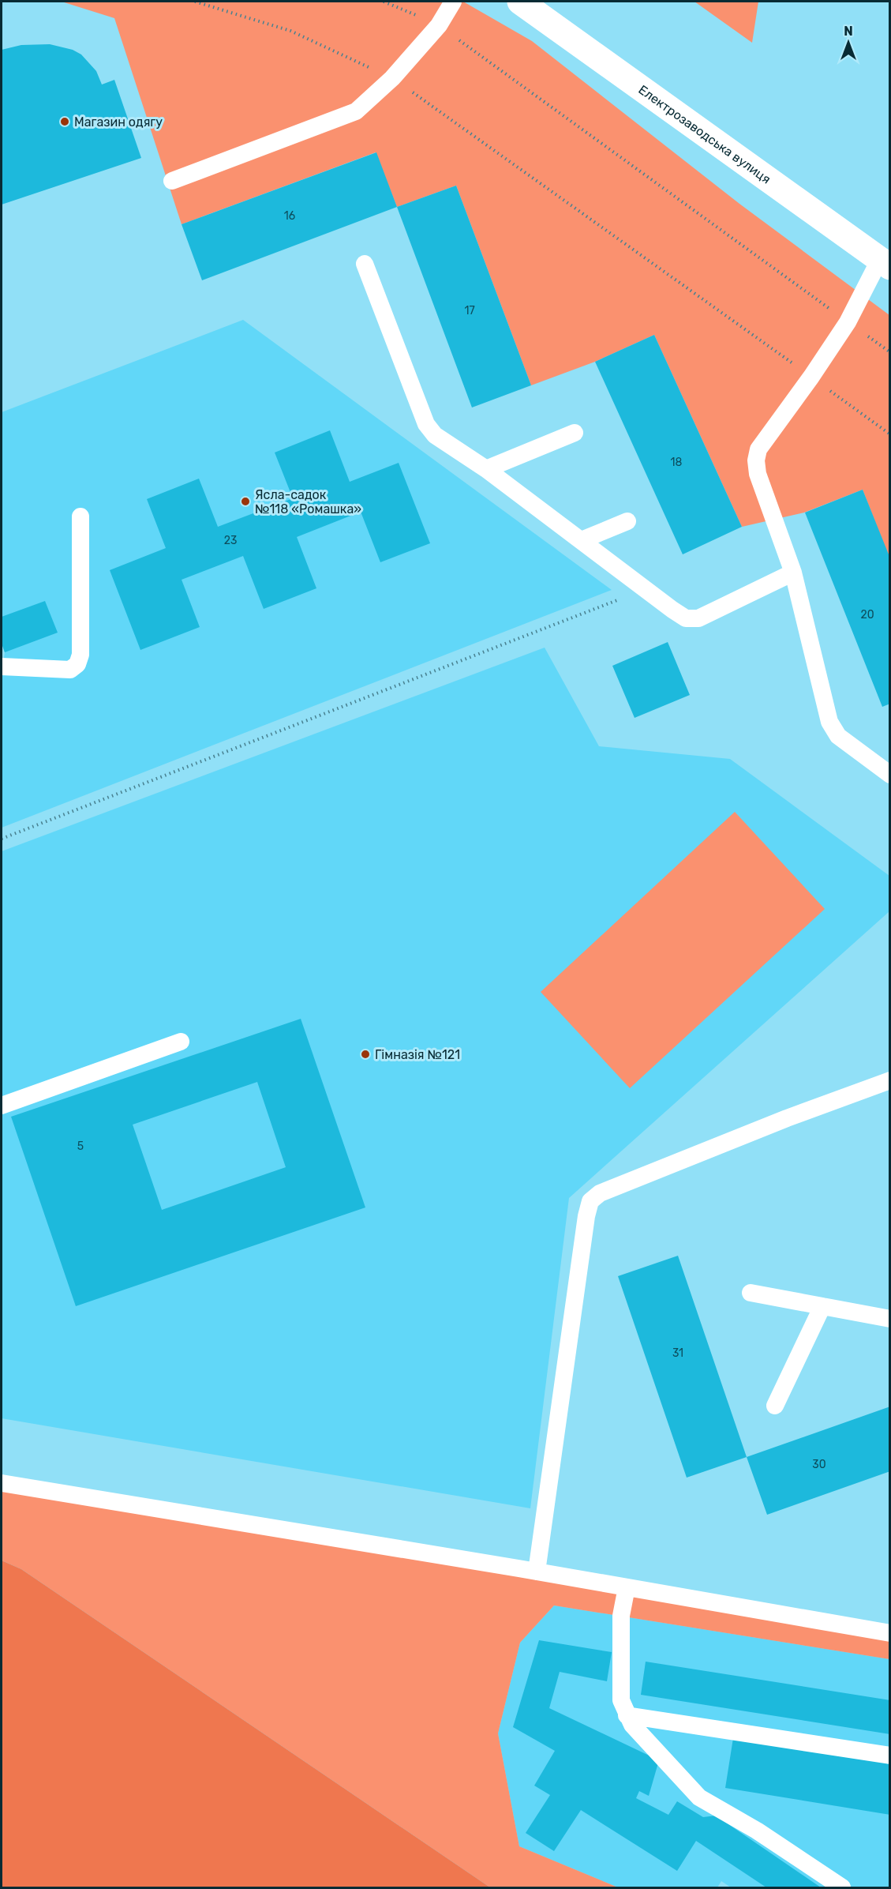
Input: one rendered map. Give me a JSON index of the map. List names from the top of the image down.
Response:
{
  "streets": {
    "main road": ["Електрозаводська вулиця"]
  },
  "places": ["Магазин одягу", "Ясла-садок №118 «Ромашка»", "Гімназія №121"],
  "house_numbers": [
    "16",
    "17",
    "18",
    "23",
    "20",
    "5",
    "31",
    "30"
  ],
  "north": "top"
}
